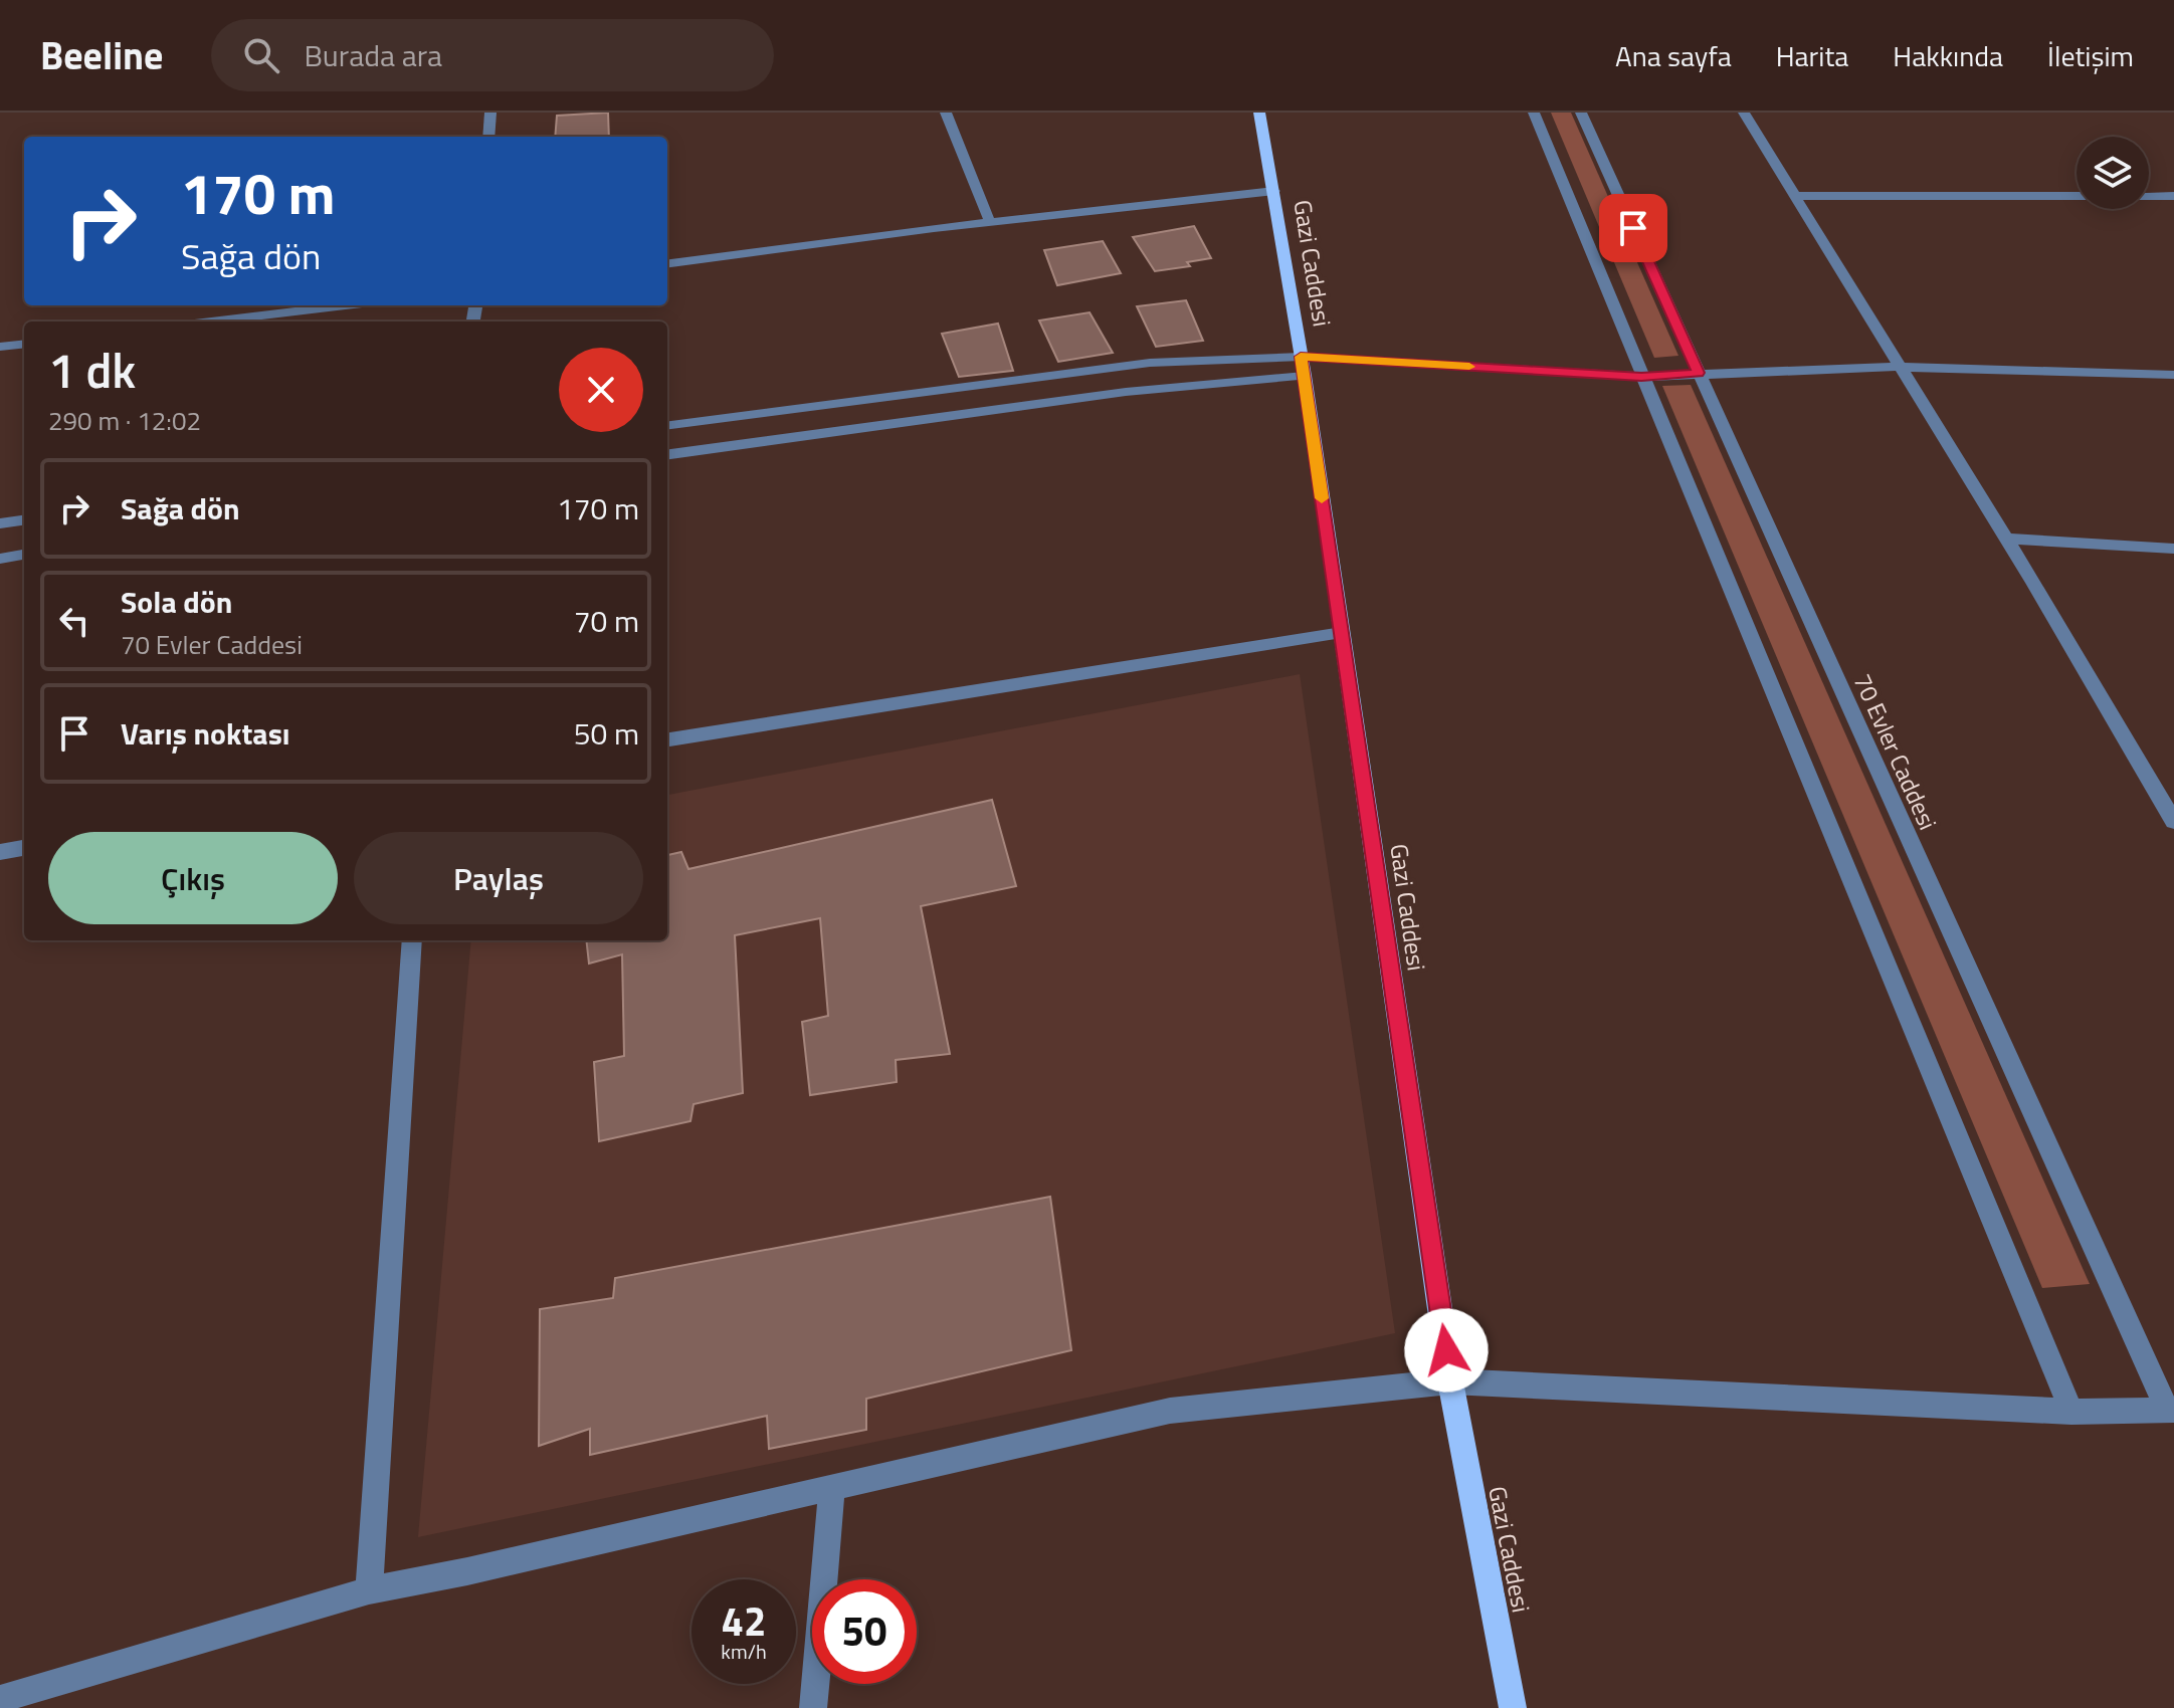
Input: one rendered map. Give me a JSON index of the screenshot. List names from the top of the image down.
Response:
{
  "streets": {
    "main road": ["Gazi Caddesi"],
    "street": ["70 Evler Caddesi"]
  },
  "page": {
    "header": "Beeline",
    "search": "Burada ara",
    "nav": [
      "Ana sayfa",
      "Harita",
      "Hakkında",
      "İletişim"
    ],
    "turn": ["170 m", "Sağa dön"],
    "heading": ["1 dk", "290 m · 12:02"],
    "list": [
      {
        "name": "Sağa dön",
        "value": "170 m"
      },
      {
        "name": "Sola dön",
        "note": "70 Evler Caddesi",
        "value": "70 m"
      },
      {
        "name": "Varış noktası",
        "value": "50 m"
      }
    ],
    "buttons": ["Çıkış", "Paylaş"],
    "speed": "42 km/h",
    "limit": "50"
  }
}
